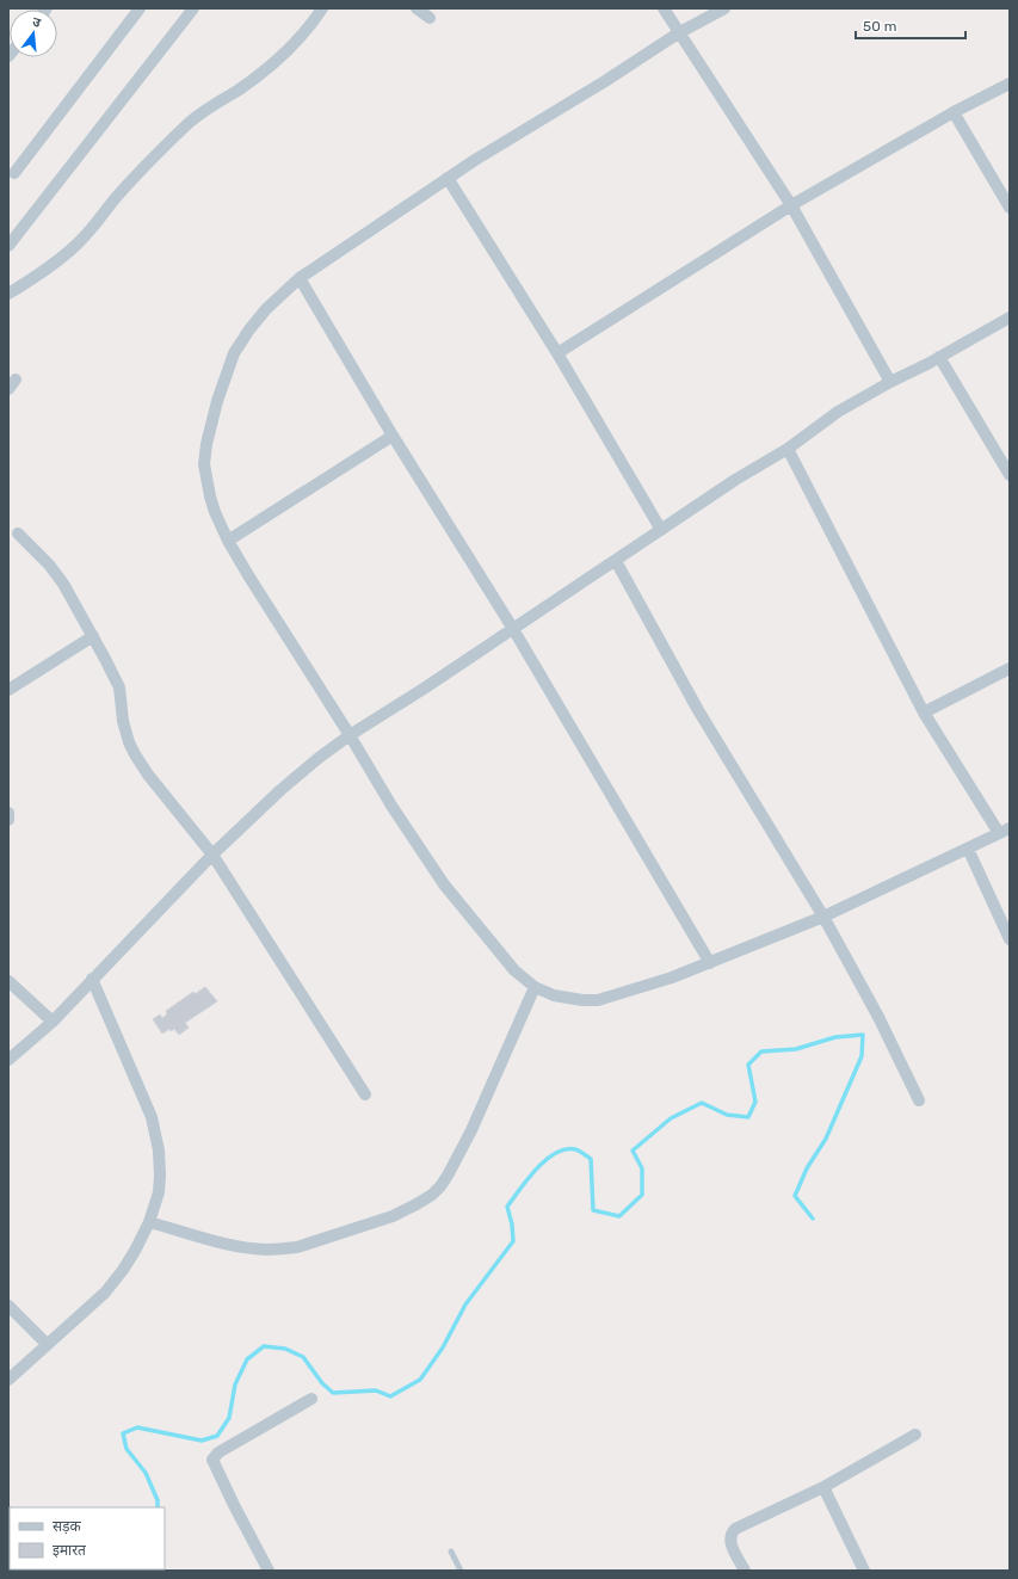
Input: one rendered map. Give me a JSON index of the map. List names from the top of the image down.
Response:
{
  "legend": ["सड़क", "इमारत"],
  "scale_bar": "50 m",
  "north": "top"
}
